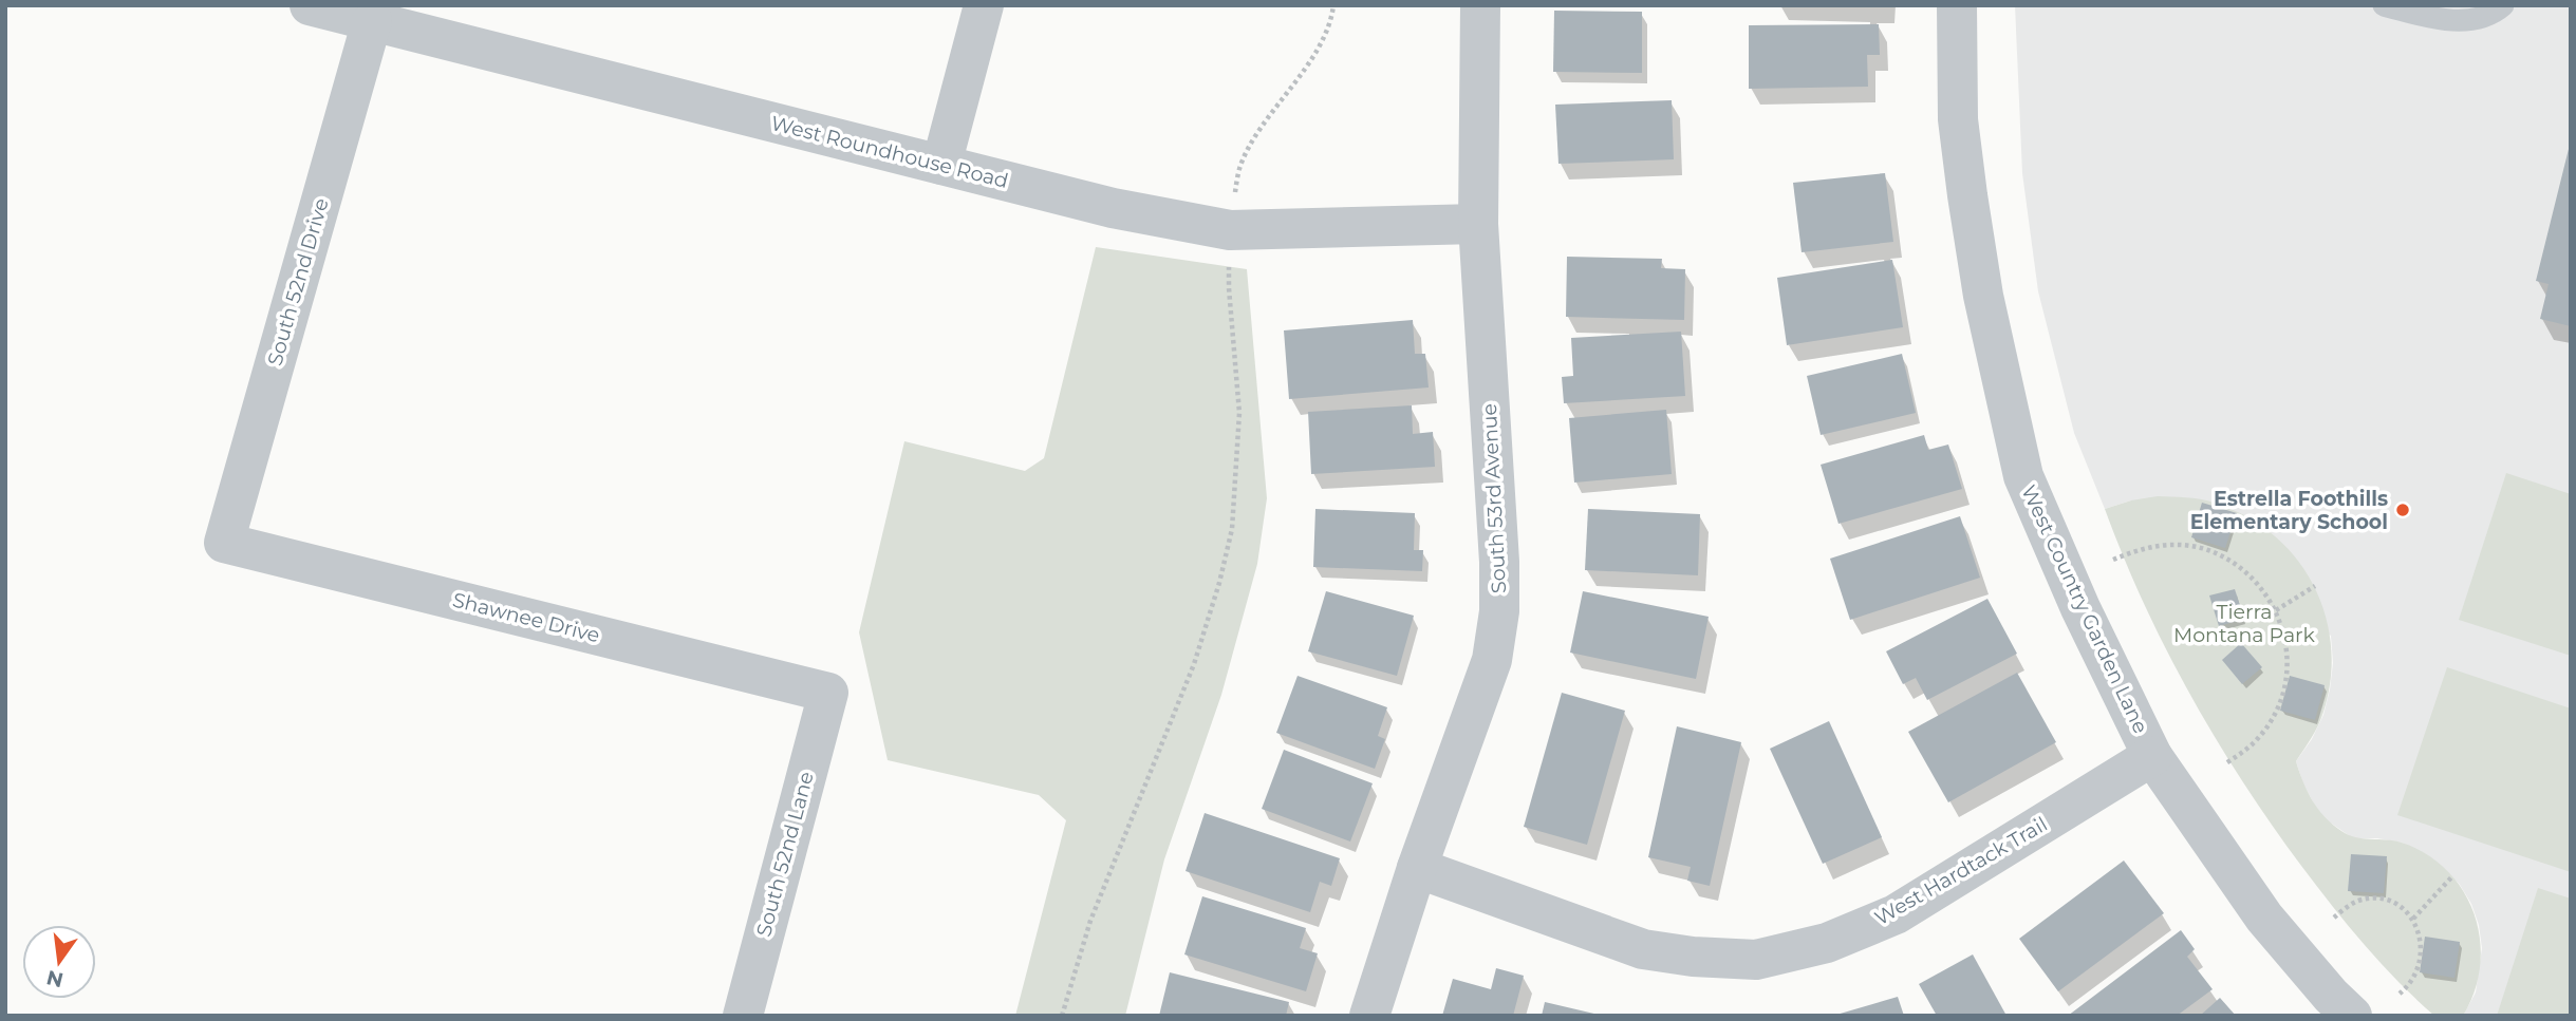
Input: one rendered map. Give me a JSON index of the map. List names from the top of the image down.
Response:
{
  "streets": {
    "street": [
      "West Roundhouse Road",
      "South 52nd Drive",
      "South 53rd Avenue",
      "West Country Garden Lane",
      "Shawnee Drive",
      "South 52nd Lane",
      "West Hardtack Trail"
    ]
  },
  "crossings": [
    ["West Roundhouse Road", "South 52nd Drive"],
    ["West Roundhouse Road", "South 53rd Avenue"],
    ["South 52nd Drive", "Shawnee Drive"],
    ["South 53rd Avenue", "West Hardtack Trail"],
    ["West Country Garden Lane", "West Hardtack Trail"],
    ["Shawnee Drive", "South 52nd Lane"]
  ],
  "parks": ["Tierra Montana Park"],
  "places": ["Estrella Foothills Elementary School"],
  "north": "bottom"
}
